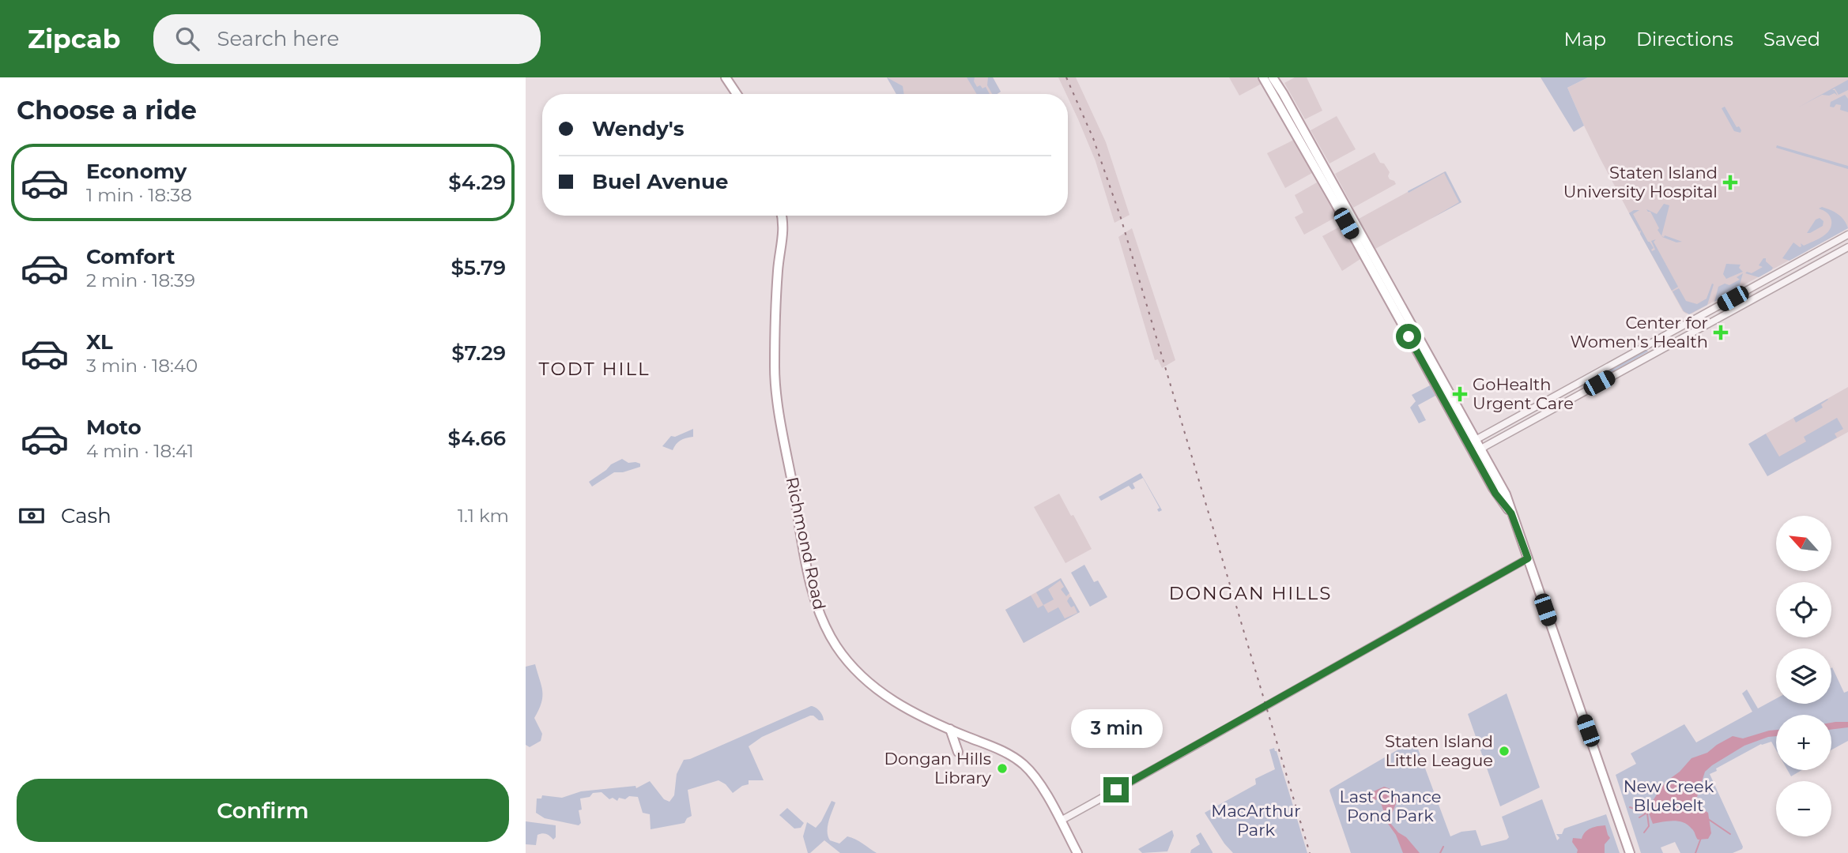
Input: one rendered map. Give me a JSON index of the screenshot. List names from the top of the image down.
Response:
{
  "streets": {
    "main road": ["Richmond Road"]
  },
  "districts": ["TODT HILL", "DONGAN HILLS"],
  "parks": ["New Creek Bluebelt", "Last Chance Pond Park", "MacArthur Park"],
  "places": {
    "health": ["Staten Island University Hospital", "Center for Women's Health", "GoHealth Urgent Care"],
    "other": ["Staten Island Little League", "Dongan Hills Library"]
  },
  "north": "top left",
  "page": {
    "header": "Zipcab",
    "search": "Search here",
    "nav": ["Map", "Directions", "Saved"],
    "heading": "Choose a ride",
    "banner": ["Wendy's", "Buel Avenue"],
    "list": [
      {
        "name": "Economy",
        "note": "1 min · 18:38",
        "value": "$4.29"
      },
      {
        "name": "Comfort",
        "note": "2 min · 18:39",
        "value": "$5.79"
      },
      {
        "name": "XL",
        "note": "3 min · 18:40",
        "value": "$7.29"
      },
      {
        "name": "Moto",
        "note": "4 min · 18:41",
        "value": "$4.66"
      }
    ],
    "pay": ["Cash", "1.1 km"],
    "map_buttons": ["+", "−"],
    "bubble": "3 min",
    "buttons": "Confirm"
  }
}
